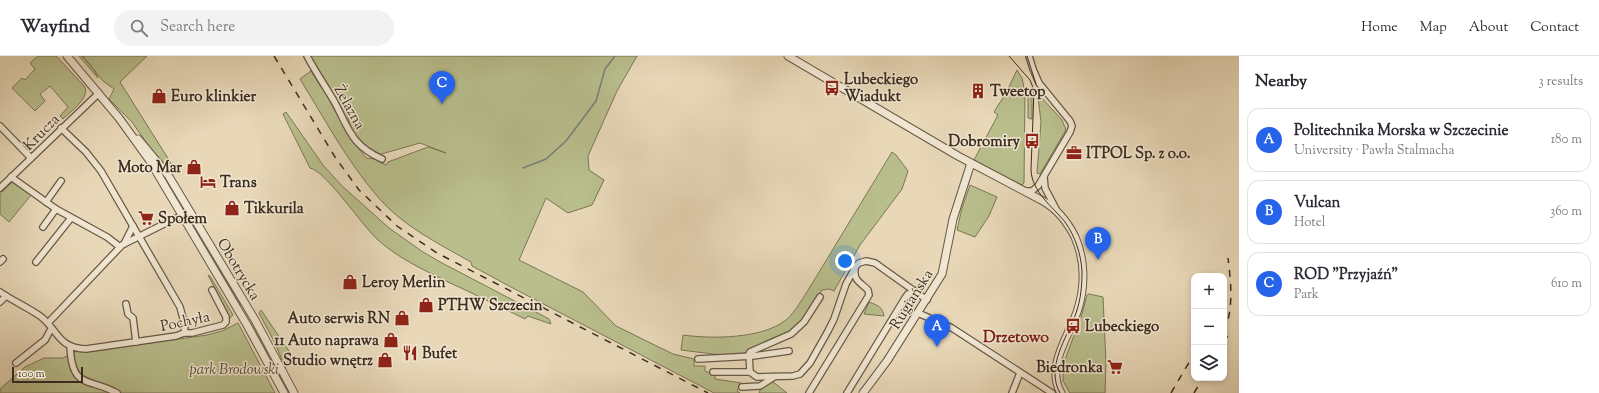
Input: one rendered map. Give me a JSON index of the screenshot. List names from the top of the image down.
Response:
{
  "streets": {
    "street": [
      "Żelazna",
      "Krucza",
      "Obotrycka",
      "Rugiańska",
      "Pochyła"
    ]
  },
  "crossings": [
    ["Krucza", "Obotrycka"]
  ],
  "districts": ["Drzetowo"],
  "parks": ["park Brodowski"],
  "places": {
    "bus stop": ["Lubeckiego Wiadukt", "Dobromiry", "Lubeckiego"],
    "building": ["Tweetop"],
    "shop": [
      "Euro klinkier",
      "Moto Mar",
      "Tikkurila",
      "Leroy Merlin",
      "PTHW Szczecin",
      "Auto serwis RN",
      "11 Auto naprawa",
      "Studio wnętrz"
    ],
    "office": ["ITPOL Sp. z o.o."],
    "hotel": ["Trans"],
    "supermarket": ["Społem", "Biedronka"],
    "restaurant": ["Bufet"]
  },
  "scale_bar": "100 m",
  "page": {
    "header": "Wayfind",
    "search": "Search here",
    "nav": [
      "Home",
      "Map",
      "About",
      "Contact"
    ],
    "heading": ["Nearby", "3 results"],
    "pins": ["C", "B", "A"],
    "list": [
      {
        "mark": "A",
        "name": "Politechnika Morska w Szczecinie",
        "note": "University · Pawła Stalmacha",
        "value": "180 m"
      },
      {
        "mark": "B",
        "name": "Vulcan",
        "note": "Hotel",
        "value": "360 m"
      },
      {
        "mark": "C",
        "name": "ROD \"Przyjaźń\"",
        "note": "Park",
        "value": "610 m"
      }
    ],
    "map_buttons": ["+", "−"],
    "scale": "100 m"
  }
}
